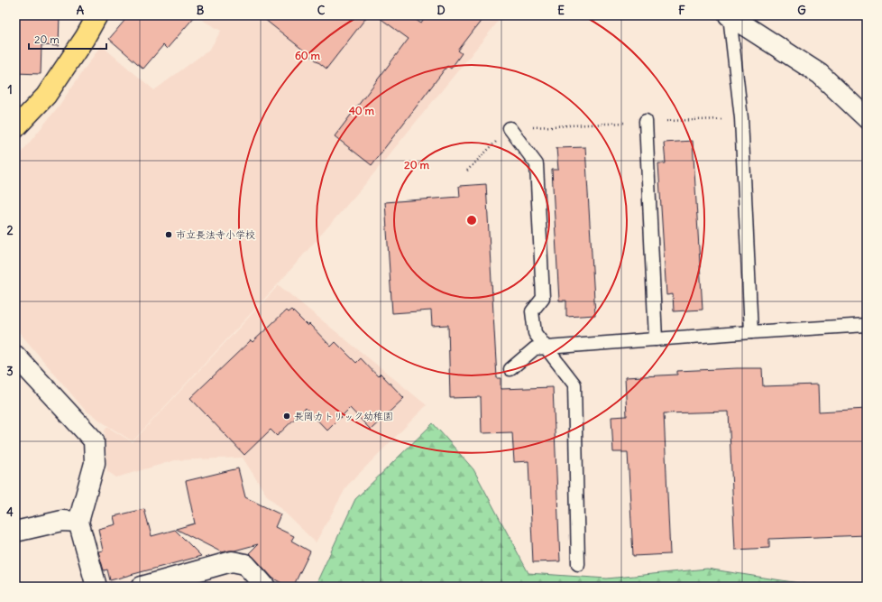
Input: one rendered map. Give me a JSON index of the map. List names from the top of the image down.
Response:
{
  "places": ["市立長法寺小学校", "長岡カトリック幼稚園"],
  "scale_bar": "20 m",
  "grid": {
    "columns": [
      "A",
      "B",
      "C",
      "D",
      "E",
      "F",
      "G"
    ],
    "rows": [
      "1",
      "2",
      "3",
      "4"
    ]
  },
  "rings": ["60 m", "40 m", "20 m"]
}
